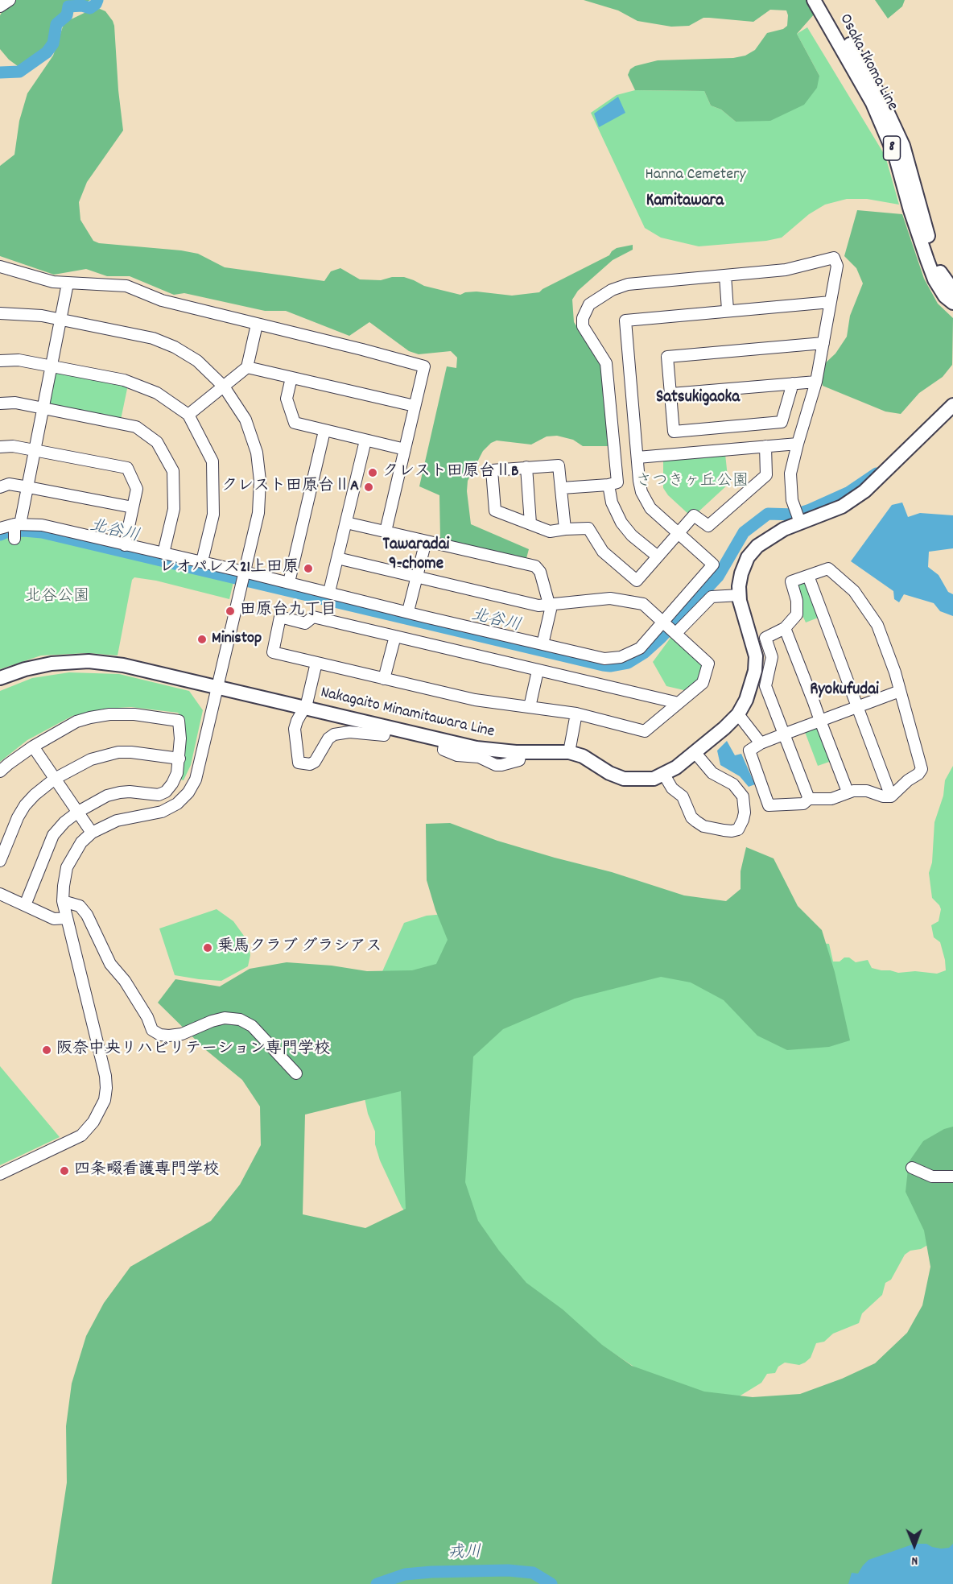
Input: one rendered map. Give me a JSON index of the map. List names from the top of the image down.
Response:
{
  "streets": {
    "main road": ["Osaka Ikoma Line", "8", "Nakagaito Minamitawara Line"]
  },
  "districts": [
    "Kamitawara",
    "Satsukigaoka",
    "Tawaradai 9-chome",
    "Ryokufudai"
  ],
  "water": ["北谷川", "戎川"],
  "parks": ["Hanna Cemetery", "さつきヶ丘公園", "北谷公園"],
  "places": [
    "クレスト田原台ⅡB",
    "クレスト田原台ⅡA",
    "レオパレス21上田原",
    "田原台九丁目",
    "Ministop",
    "乗馬クラブ グラシアス",
    "阪奈中央リハビリテーション専門学校",
    "四条畷看護専門学校"
  ],
  "north": "bottom"
}
